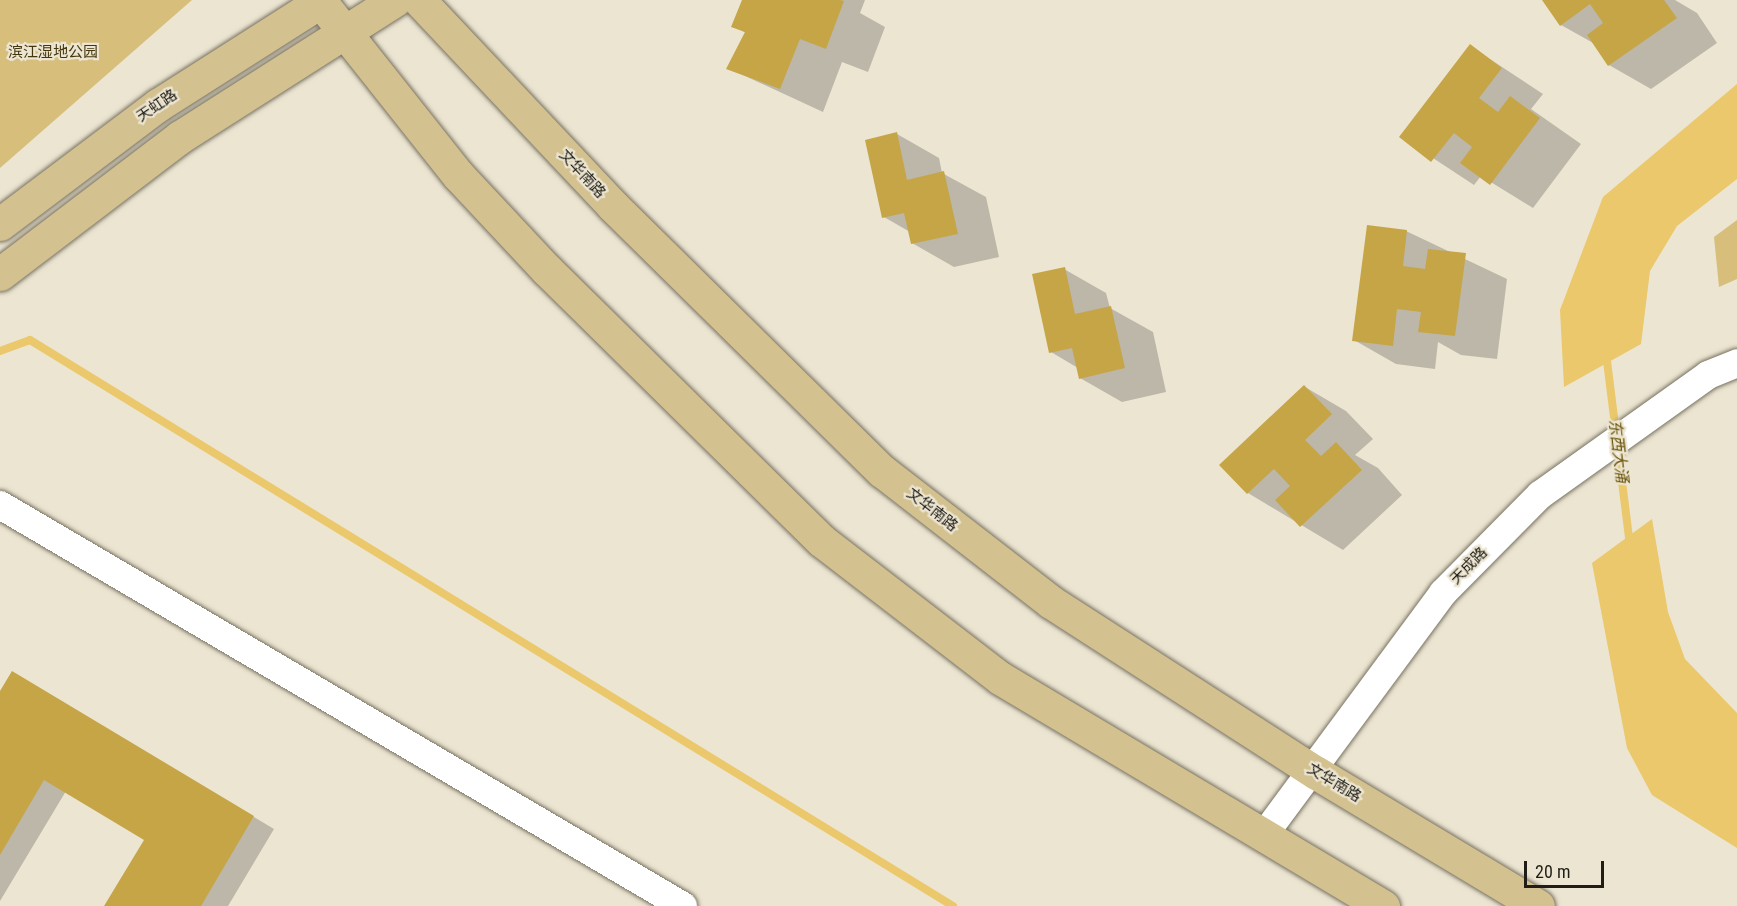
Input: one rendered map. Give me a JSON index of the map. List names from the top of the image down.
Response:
{
  "streets": {
    "main road": ["天虹路", "文华南路"],
    "street": ["天成路"]
  },
  "crossings": [
    ["文华南路", "天成路"]
  ],
  "water": ["东西大涌"],
  "parks": ["滨江湿地公园"],
  "scale_bar": "20 m"
}
